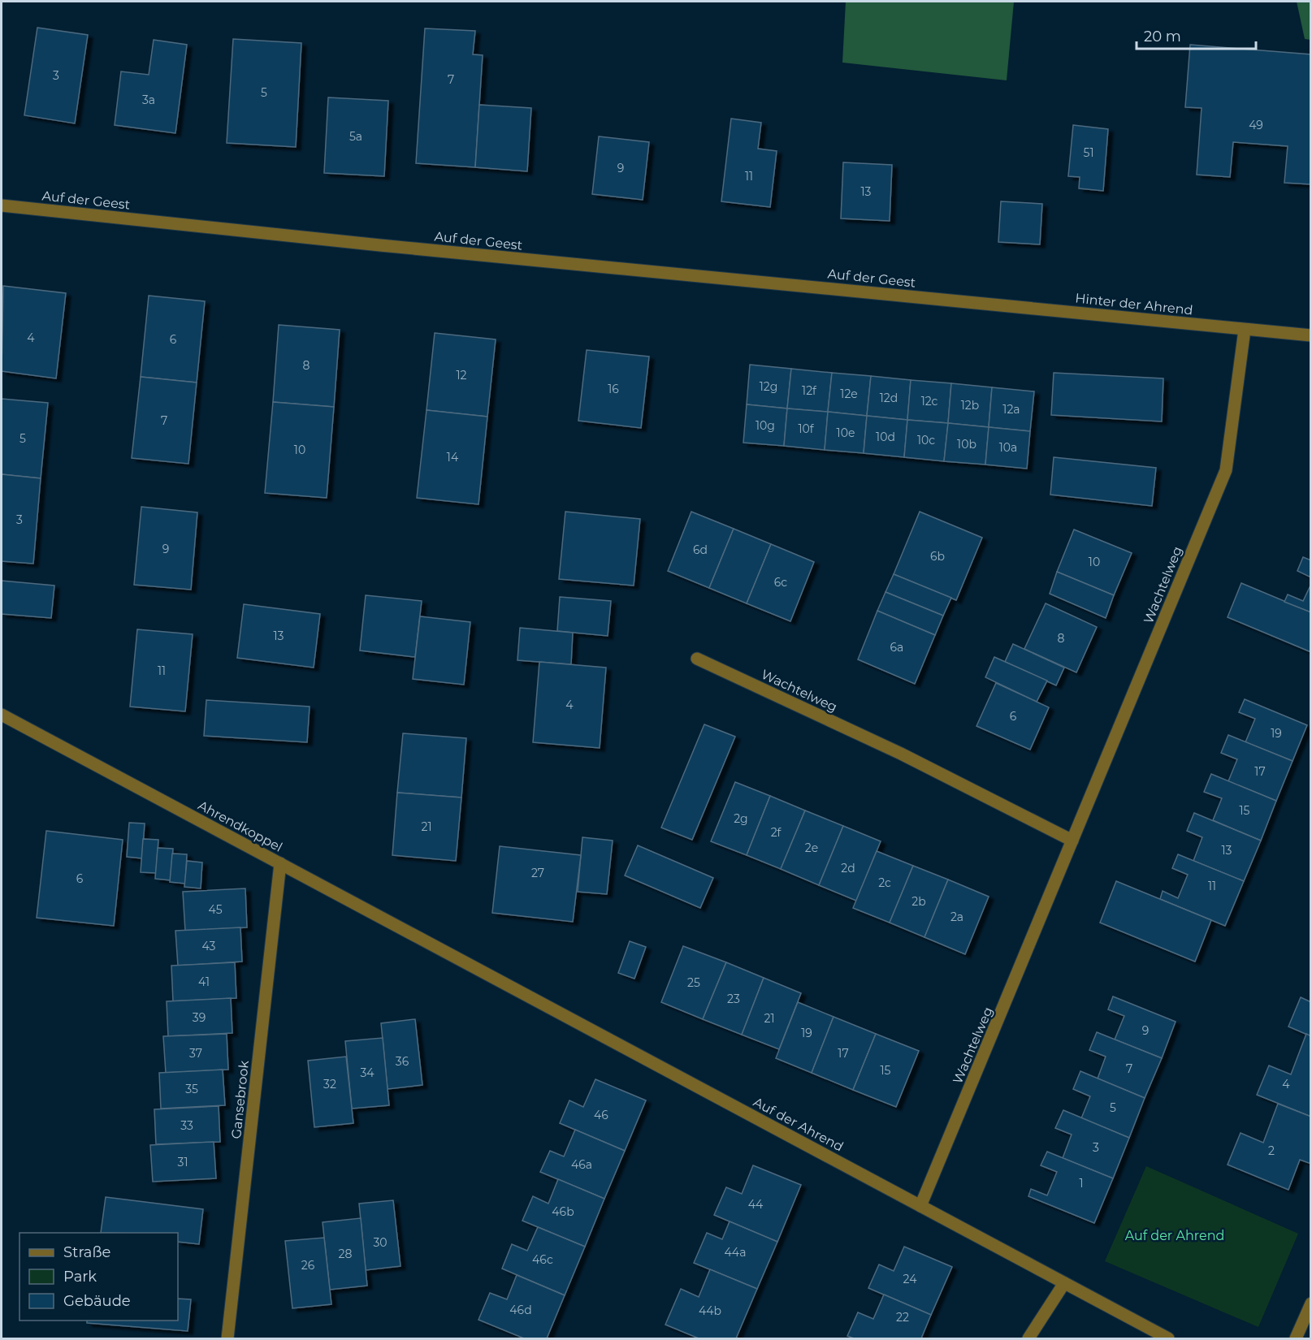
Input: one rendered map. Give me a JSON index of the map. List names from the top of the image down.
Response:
{
  "streets": {
    "street": [
      "Auf der Geest",
      "Hinter der Ahrend",
      "Wachtelweg",
      "Ahrendkoppel",
      "Gansebrook",
      "Auf der Ahrend"
    ]
  },
  "crossings": [
    ["Auf der Geest", "Hinter der Ahrend"],
    ["Hinter der Ahrend", "Wachtelweg"],
    ["Wachtelweg", "Auf der Ahrend"],
    ["Ahrendkoppel", "Gansebrook"],
    ["Ahrendkoppel", "Auf der Ahrend"]
  ],
  "parks": ["Auf der Ahrend"],
  "house_numbers": [
    "3",
    "7",
    "5",
    "3a",
    "49",
    "5a",
    "51",
    "9",
    "11",
    "13",
    "4",
    "6",
    "8",
    "12",
    "12g",
    "16",
    "12f",
    "12e",
    "12d",
    "12c",
    "12b",
    "12a",
    "7",
    "10g",
    "10f",
    "10e",
    "10d",
    "5",
    "10c",
    "10b",
    "10a",
    "10",
    "14",
    "3",
    "9",
    "6d",
    "6b",
    "10",
    "6c",
    "13",
    "8",
    "6a",
    "11",
    "4",
    "6",
    "19",
    "17",
    "15",
    "2g",
    "21",
    "2f",
    "2e",
    "13",
    "2d",
    "27",
    "6",
    "2c",
    "11",
    "2b",
    "45",
    "2a",
    "43",
    "41",
    "25",
    "23",
    "39",
    "21",
    "9",
    "19",
    "37",
    "17",
    "36",
    "7",
    "15",
    "34",
    "32",
    "4",
    "35",
    "5",
    "46",
    "33",
    "3",
    "2",
    "31",
    "46a",
    "1",
    "44",
    "46b",
    "30",
    "44a",
    "28",
    "46c",
    "26",
    "24",
    "46d",
    "44b",
    "22"
  ],
  "legend": ["Straße", "Park", "Gebäude"],
  "scale_bar": "20 m"
}
